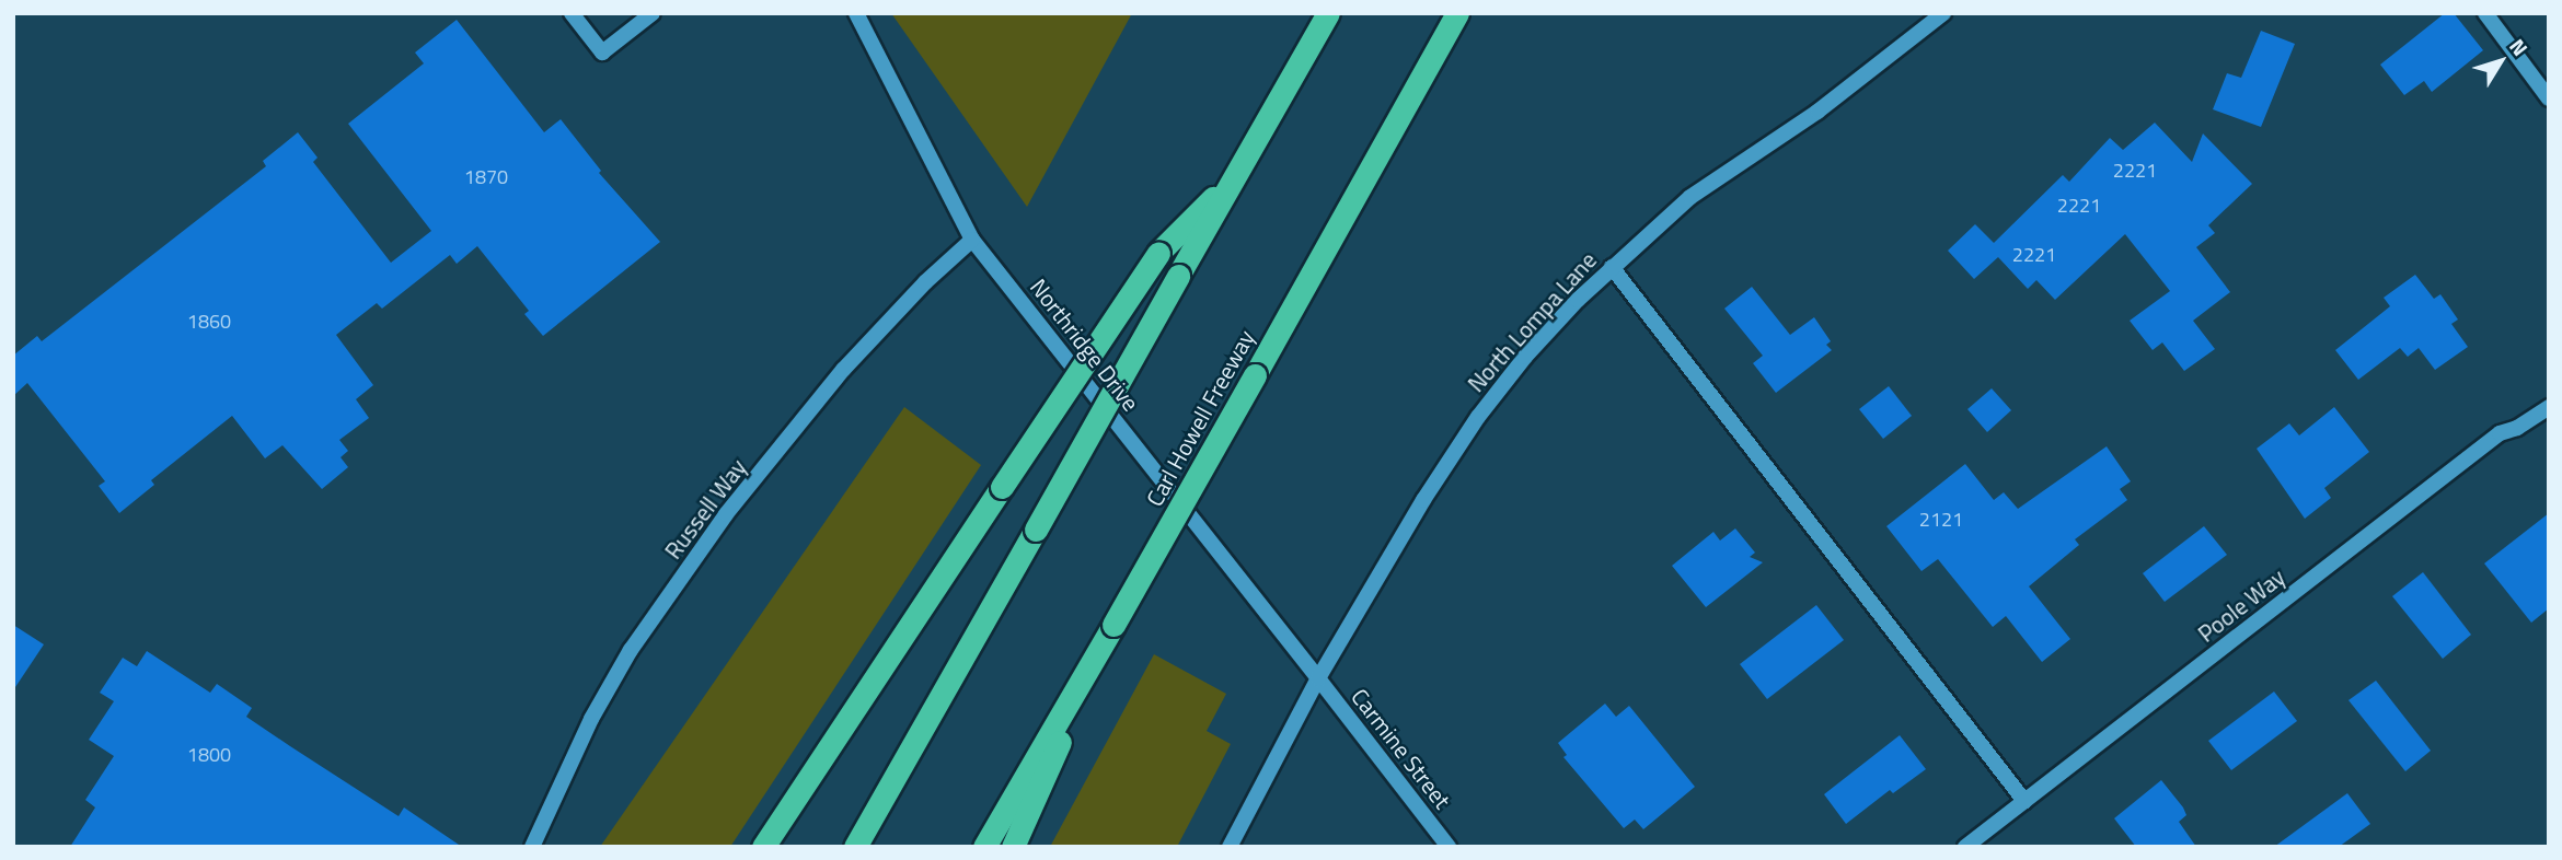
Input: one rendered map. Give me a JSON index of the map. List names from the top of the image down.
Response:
{
  "streets": {
    "highway": ["Carl Howell Freeway"],
    "street": [
      "North Lompa Lane",
      "Northridge Drive",
      "Russell Way",
      "Poole Way",
      "Carmine Street"
    ]
  },
  "crossings": [
    ["North Lompa Lane", "Northridge Drive"],
    ["North Lompa Lane", "Carmine Street"],
    ["Northridge Drive", "Russell Way"],
    ["Northridge Drive", "Carmine Street"]
  ],
  "house_numbers": [
    "2221",
    "1870",
    "2221",
    "2221",
    "1860",
    "2121",
    "1800"
  ],
  "north": "top right"
}
